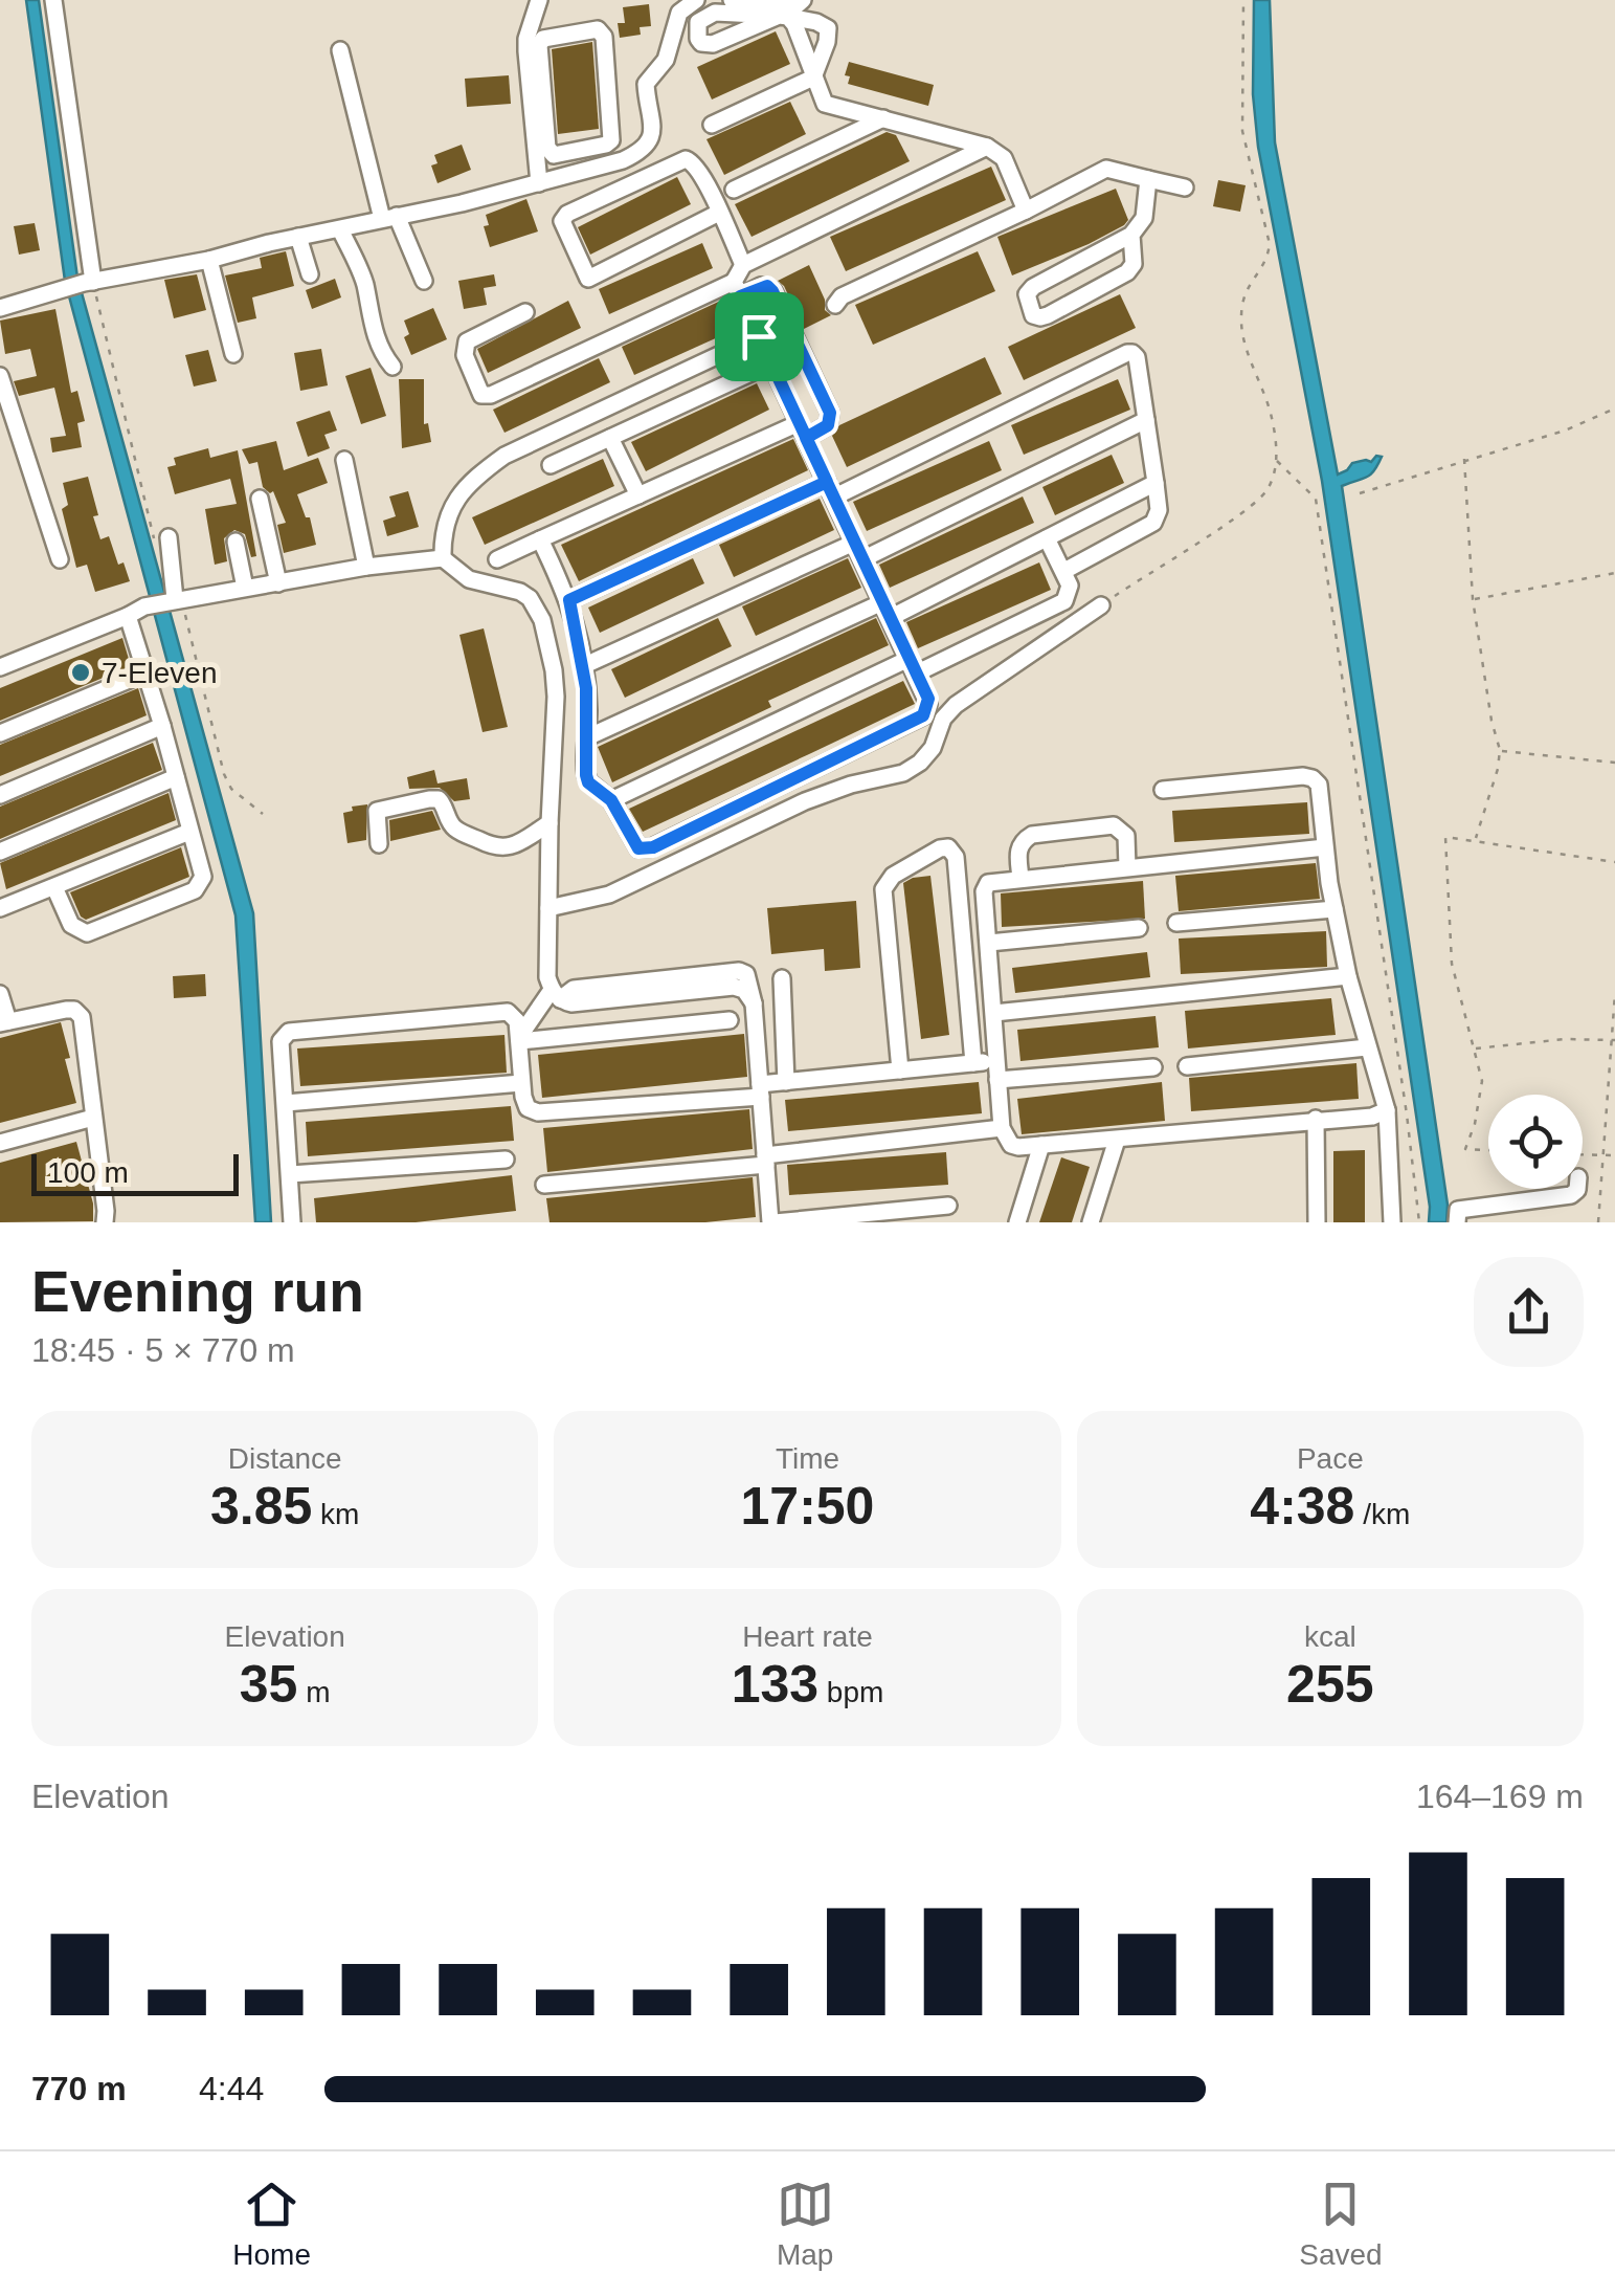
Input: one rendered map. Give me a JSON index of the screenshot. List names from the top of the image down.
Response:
{
  "places": ["7-Eleven"],
  "scale_bar": "100 m",
  "page": {
    "scale": "100 m",
    "heading": ["Evening run", "18:45 · 5 × 770 m"],
    "stats": [
      ["Distance", "3.85 km"],
      ["Time", "17:50"],
      ["Pace", "4:38 /km"],
      ["Elevation", "35 m"],
      ["Heart rate", "133 bpm"],
      ["kcal", "255"]
    ],
    "chart": ["Elevation", "164–169 m"],
    "list": [
      {
        "name": "770 m",
        "note": "4:44"
      }
    ],
    "tabs": ["Home", "Map", "Saved"]
  }
}
